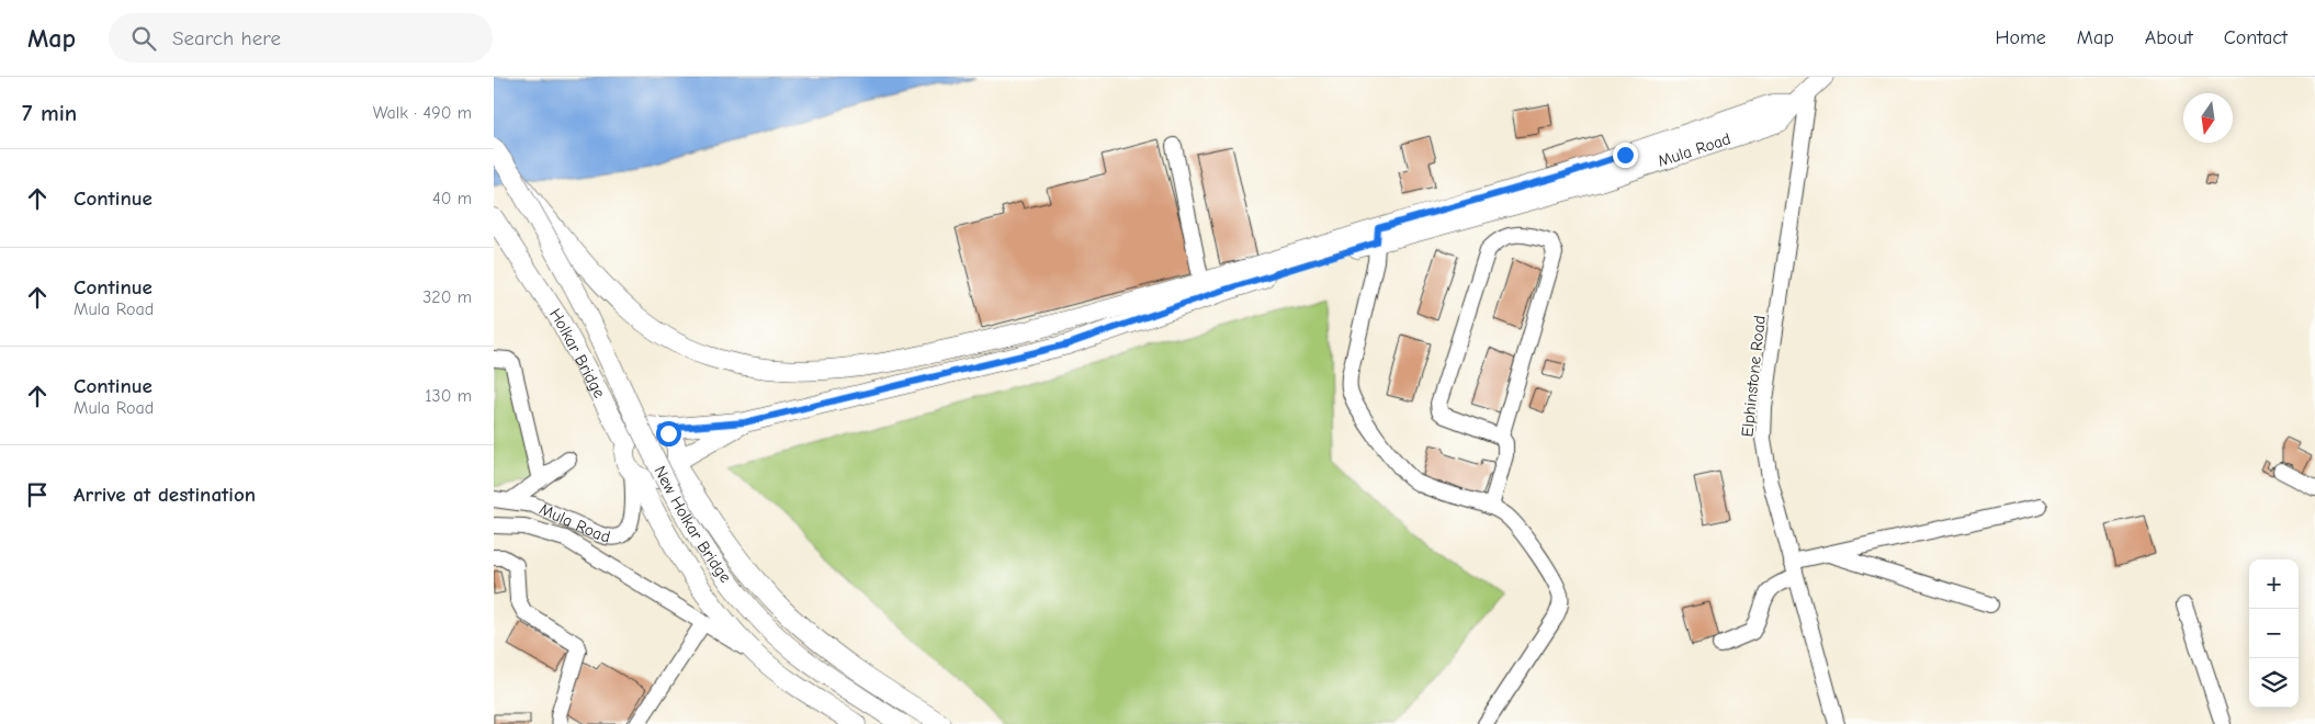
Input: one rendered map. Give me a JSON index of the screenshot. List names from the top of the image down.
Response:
{
  "streets": {
    "main road": ["Mula Road", "Holkar Bridge", "New Holkar Bridge"],
    "street": ["Elphinstone Road"]
  },
  "crossings": [
    ["Mula Road", "Holkar Bridge"],
    ["Mula Road", "Elphinstone Road"],
    ["Mula Road", "New Holkar Bridge"]
  ],
  "north": "bottom",
  "page": {
    "header": "Map",
    "search": "Search here",
    "nav": [
      "Home",
      "Map",
      "About",
      "Contact"
    ],
    "heading": ["7 min", "Walk · 490 m"],
    "list": [
      ["Continue", "40 m"],
      ["Continue", "Mula Road", "320 m"],
      ["Continue", "Mula Road", "130 m"],
      "Arrive at destination"
    ],
    "map_buttons": ["+", "−"]
  }
}
